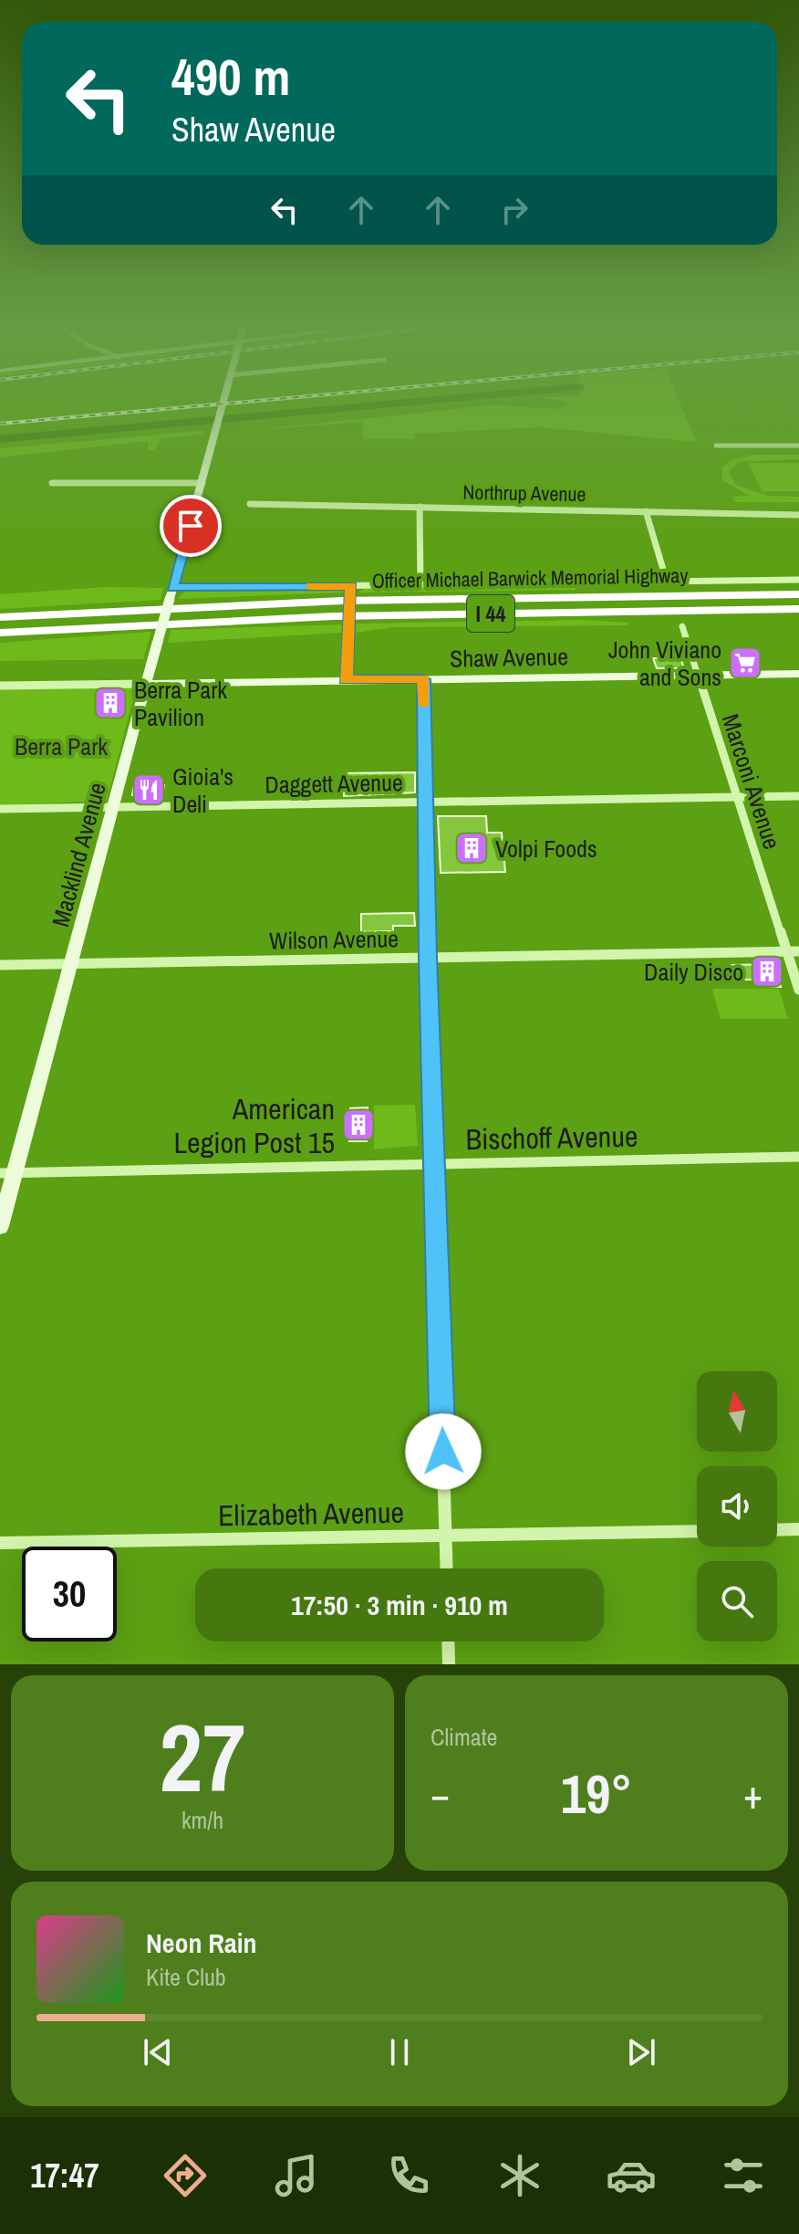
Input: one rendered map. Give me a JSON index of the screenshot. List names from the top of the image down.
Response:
{
  "streets": {
    "highway": ["Officer Michael Barwick Memorial Highway", "I 44"],
    "street": [
      "Northrup Avenue",
      "Shaw Avenue",
      "Marconi Avenue",
      "Daggett Avenue",
      "Macklind Avenue",
      "Wilson Avenue",
      "Bischoff Avenue",
      "Elizabeth Avenue"
    ]
  },
  "crossings": [
    ["Shaw Avenue", "Marconi Avenue"],
    ["Shaw Avenue", "Macklind Avenue"],
    ["Marconi Avenue", "Daggett Avenue"],
    ["Marconi Avenue", "Wilson Avenue"],
    ["Daggett Avenue", "Macklind Avenue"],
    ["Macklind Avenue", "Wilson Avenue"],
    ["Macklind Avenue", "Bischoff Avenue"]
  ],
  "parks": ["Berra Park"],
  "places": {
    "supermarket": ["John Viviano and Sons"],
    "building": [
      "Berra Park Pavilion",
      "Volpi Foods",
      "Daily Disco",
      "American Legion Post 15"
    ],
    "restaurant": ["Gioia's Deli"]
  },
  "north": "top",
  "page": {
    "turn": ["490 m", "Shaw Avenue"],
    "limit": "30",
    "trip": "17:50 · 3 min · 910 m",
    "tile": [
      ["27", "km/h"],
      "Climate"
    ],
    "heat": ["−", "19°", "+"],
    "song": ["Neon Rain", "Kite Club"],
    "tabs": "17:47"
  }
}
